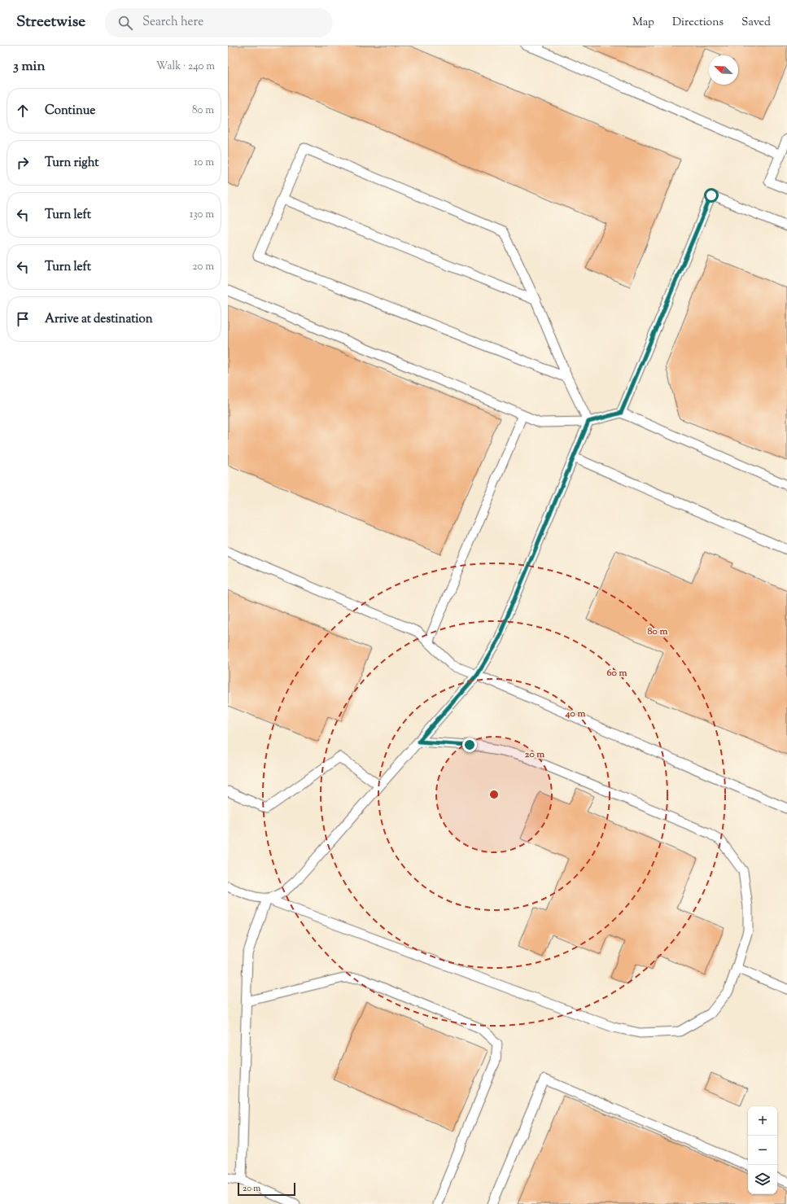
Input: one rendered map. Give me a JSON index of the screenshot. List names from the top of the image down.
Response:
{
  "scale_bar": "20 m",
  "north": "top left",
  "page": {
    "header": "Streetwise",
    "search": "Search here",
    "nav": ["Map", "Directions", "Saved"],
    "heading": ["3 min", "Walk · 240 m"],
    "list": [
      ["Continue", "80 m"],
      ["Turn right", "10 m"],
      ["Turn left", "130 m"],
      ["Turn left", "20 m"],
      "Arrive at destination"
    ],
    "map_buttons": ["+", "−"],
    "scale": "20 m"
  },
  "rings": [
    "80 m",
    "60 m",
    "40 m",
    "20 m"
  ]
}
